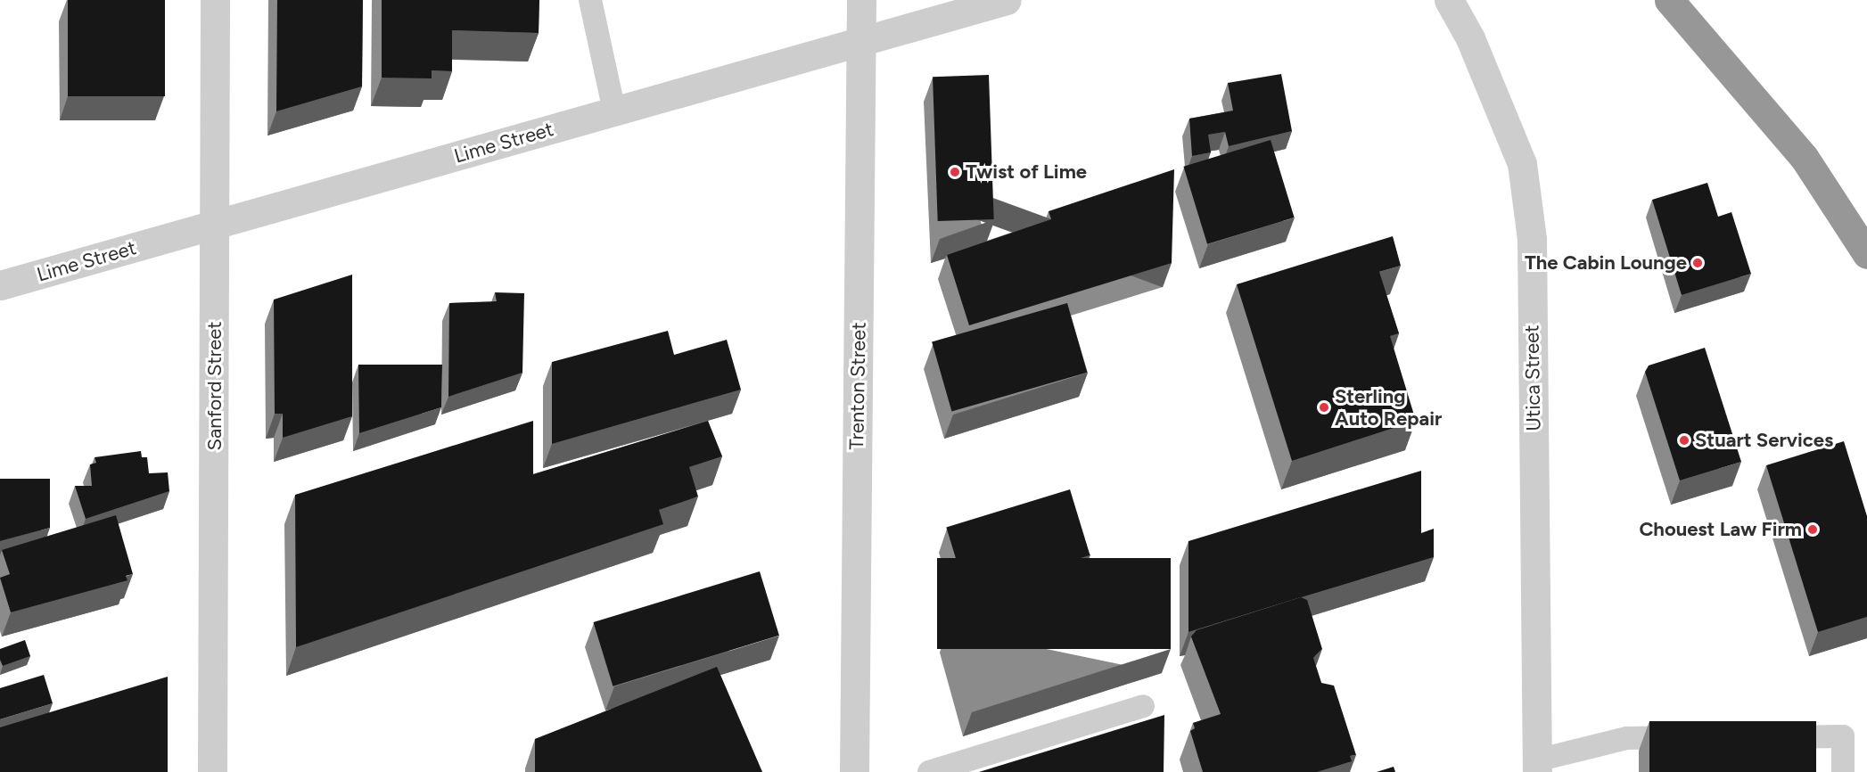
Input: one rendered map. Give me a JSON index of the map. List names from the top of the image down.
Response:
{
  "streets": {
    "street": [
      "Lime Street",
      "Utica Street",
      "Sanford Street",
      "Trenton Street"
    ]
  },
  "crossings": [
    ["Lime Street", "Sanford Street"],
    ["Lime Street", "Trenton Street"]
  ],
  "places": [
    "Twist of Lime",
    "The Cabin Lounge",
    "Sterling Auto Repair",
    "Stuart Services",
    "Chouest Law Firm"
  ]
}
